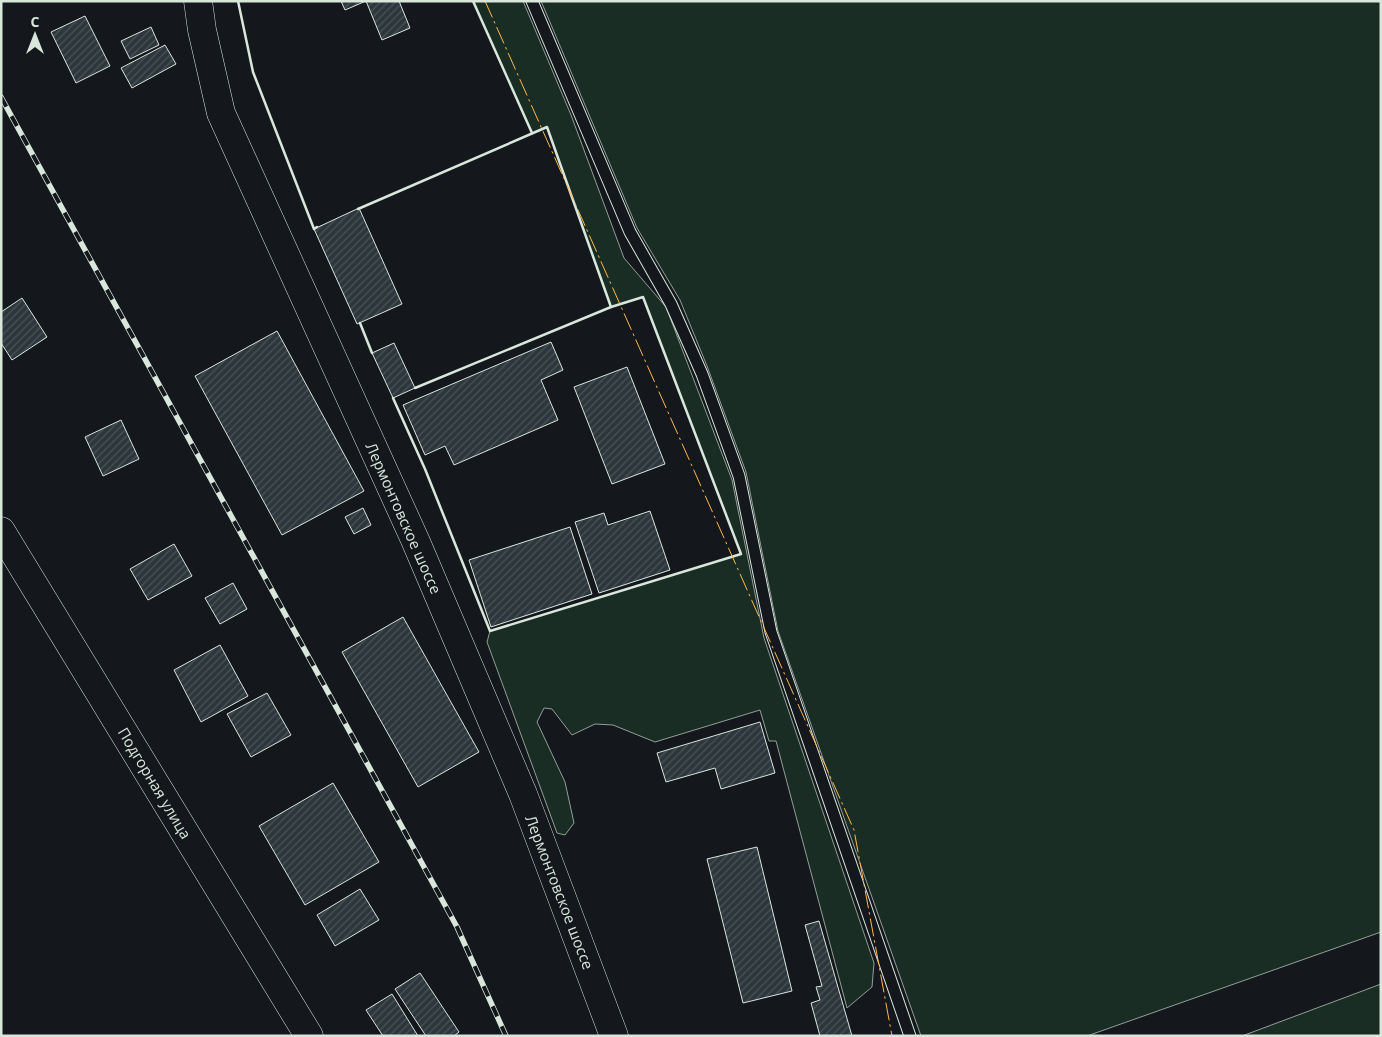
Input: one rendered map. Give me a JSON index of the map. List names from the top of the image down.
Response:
{
  "streets": {
    "street": ["Лермонтовское шоссе", "Подгорная улица"]
  },
  "north": "top"
}
